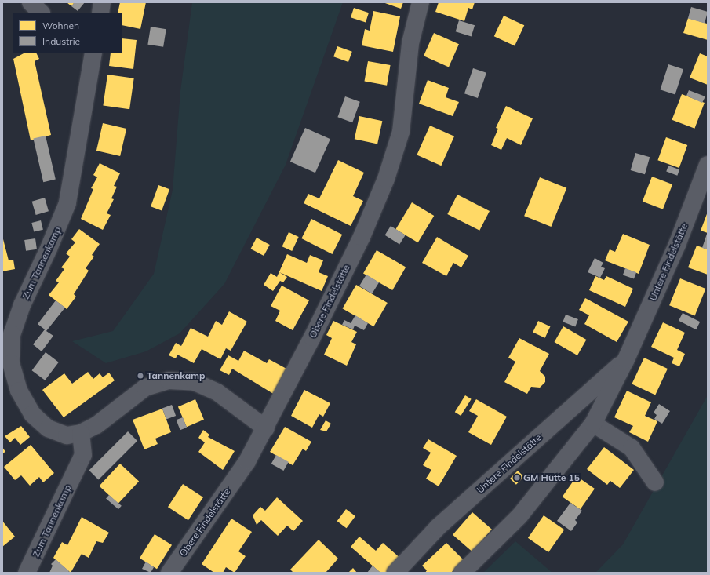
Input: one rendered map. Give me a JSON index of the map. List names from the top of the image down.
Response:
{
  "streets": {
    "street": ["Untere Findelstätte", "Zum Tannenkamp", "Obere Findelstätte"]
  },
  "crossings": [
    ["Zum Tannenkamp", "Obere Findelstätte"]
  ],
  "places": ["Tannenkamp", "GM Hütte 15"],
  "legend": ["Wohnen", "Industrie"]
}
